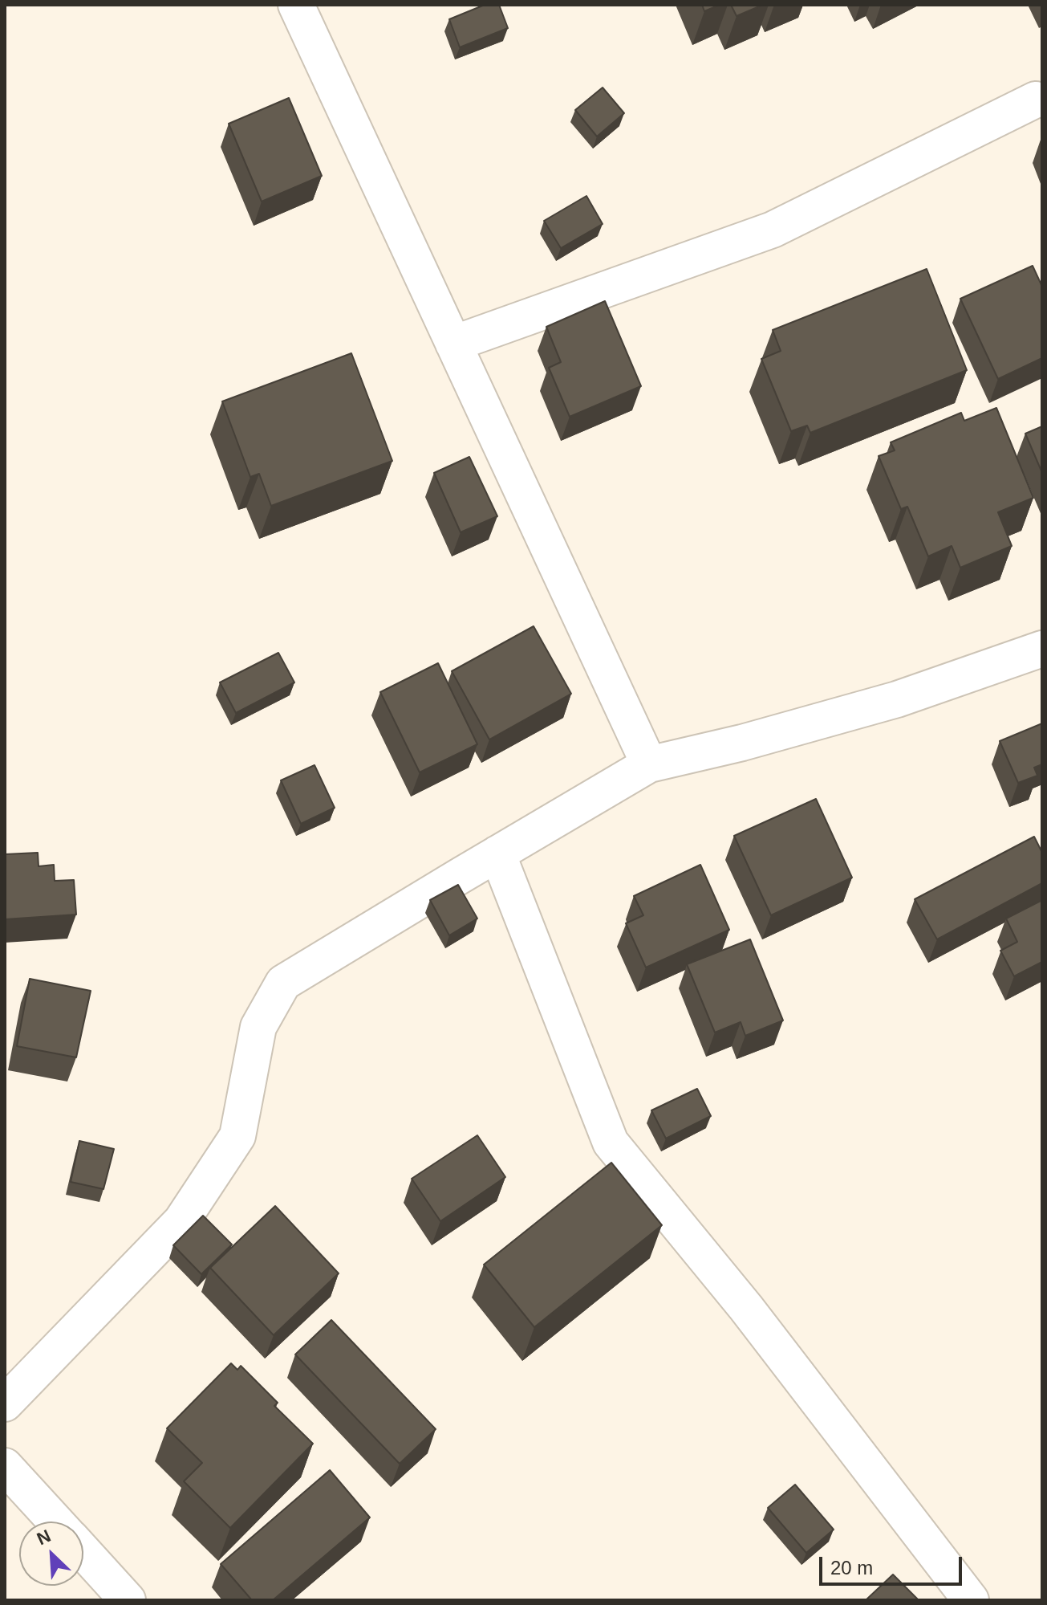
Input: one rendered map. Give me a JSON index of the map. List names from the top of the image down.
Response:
{
  "scale_bar": "20 m",
  "north": "top left"
}
